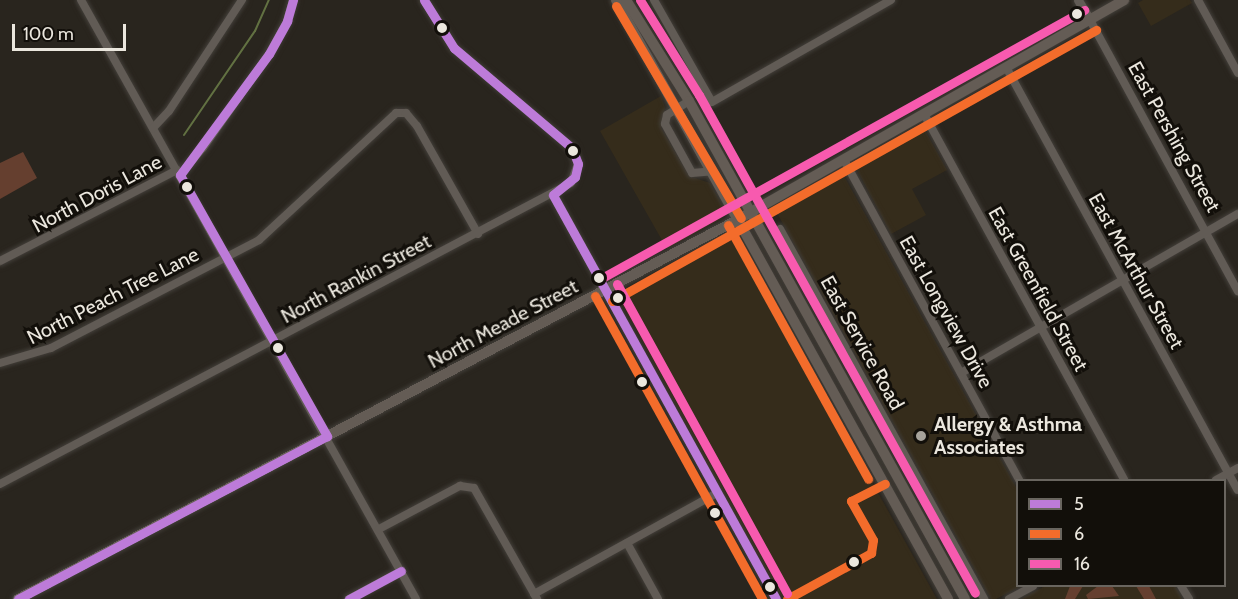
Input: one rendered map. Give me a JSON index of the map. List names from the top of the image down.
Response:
{
  "streets": {
    "main road": ["North Meade Street"],
    "street": [
      "East Pershing Street",
      "North Doris Lane",
      "East McArthur Street",
      "North Rankin Street",
      "East Greenfield Street",
      "North Peach Tree Lane",
      "East Longview Drive",
      "East Service Road"
    ]
  },
  "crossings": [
    ["East Pershing Street", "North Meade Street"],
    ["East McArthur Street", "North Meade Street"],
    ["North Rankin Street", "North Peach Tree Lane"],
    ["East Greenfield Street", "North Meade Street"],
    ["East Longview Drive", "North Meade Street"]
  ],
  "places": ["Allergy & Asthma Associates"],
  "lines": ["transit line 5", "transit line 16", "transit line 6"],
  "legend": ["5", "6", "16"],
  "scale_bar": "100 m"
}
